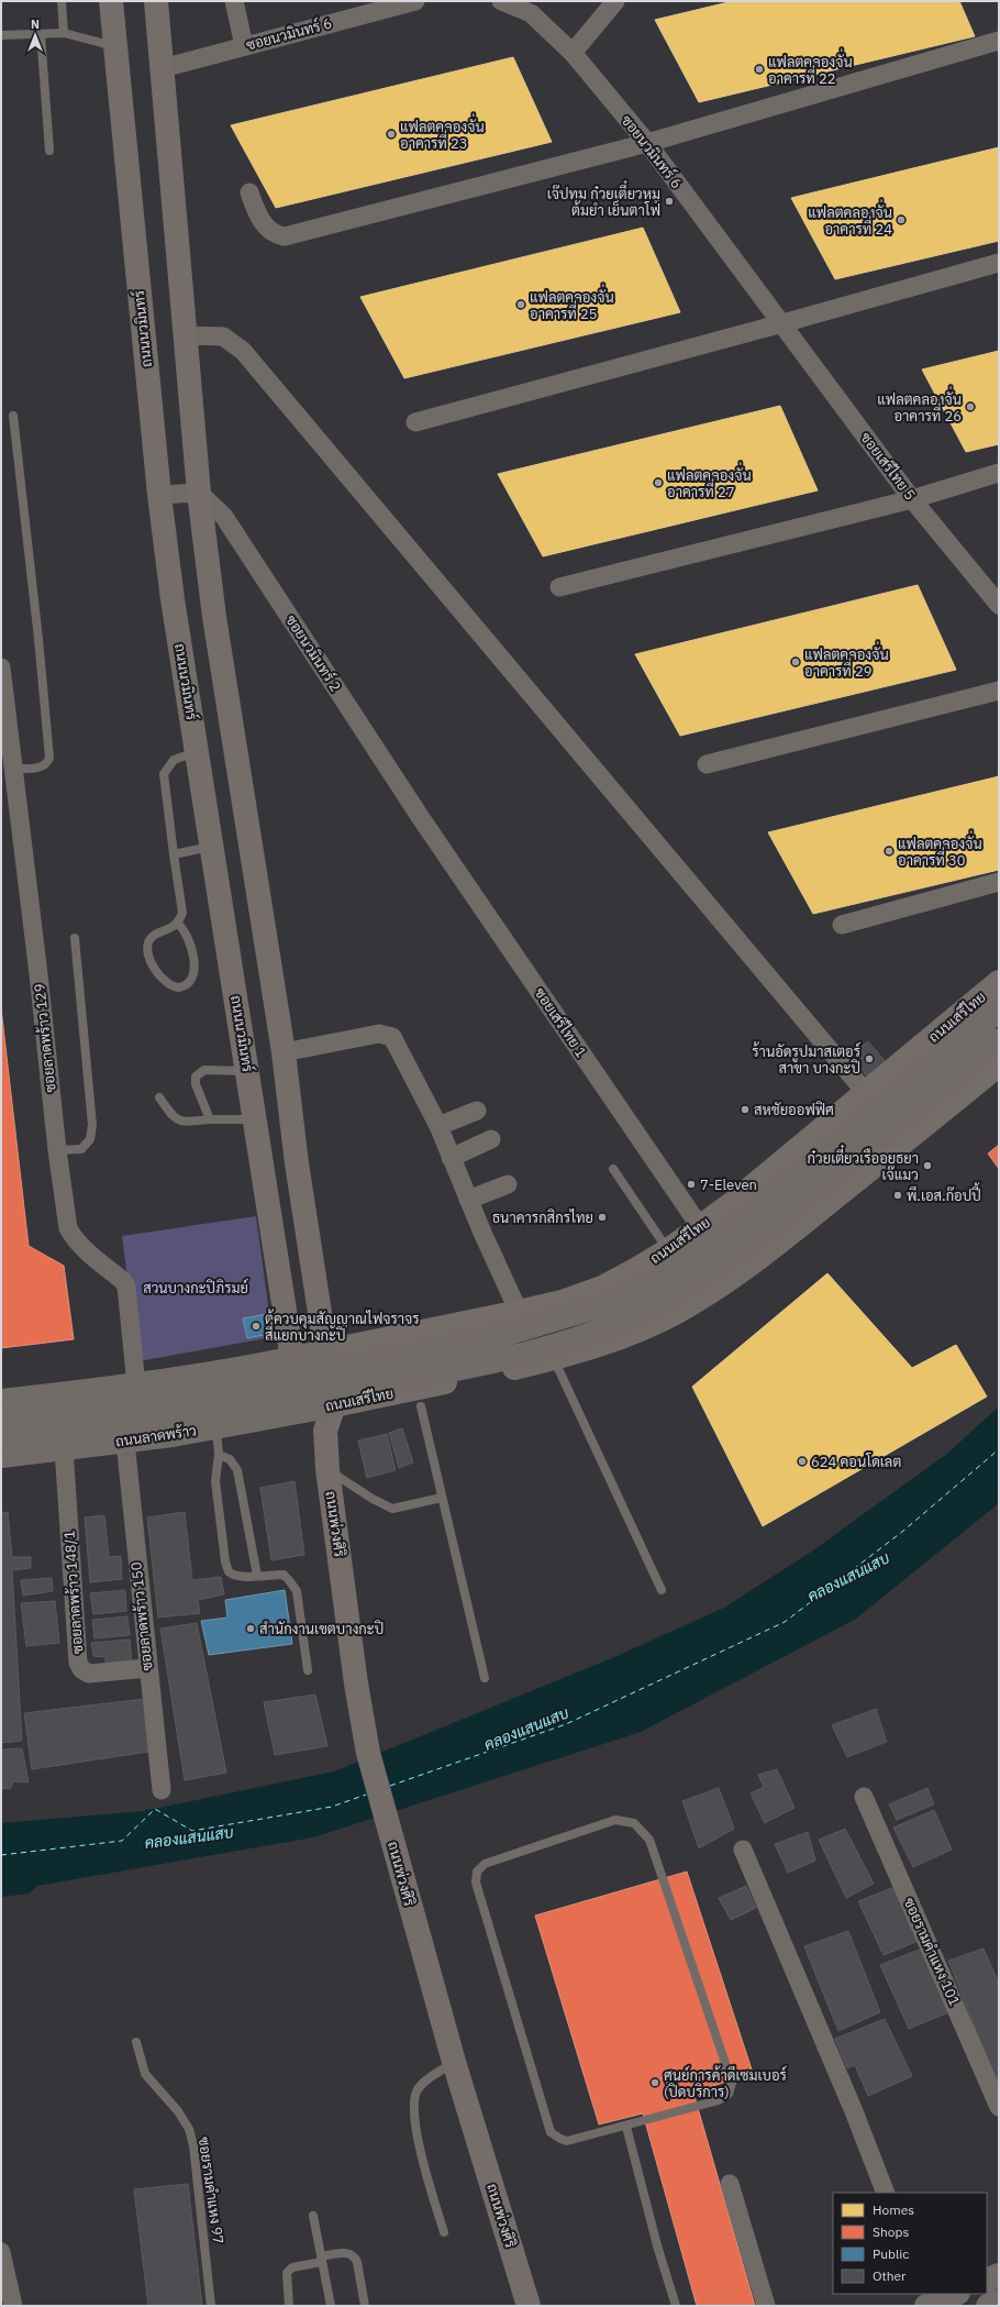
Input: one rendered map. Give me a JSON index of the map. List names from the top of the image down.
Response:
{
  "streets": {
    "main road": [
      "ถนนนวมินทร์",
      "ถนนเสรีไทย",
      "ถนนลาดพร้าว",
      "ถนนพ่วงศิริ"
    ],
    "street": [
      "ซอยนวมินทร์ 6",
      "ซอยเสรีไทย 5",
      "ซอยนวมินทร์ 2",
      "ซอยเสรีไทย 1",
      "ซอยลาดพร้าว 129",
      "ซอยลาดพร้าว 148/1",
      "ซอยลาดพร้าว 150",
      "ซอยรามคำแหง 101"
    ],
    "lane": ["ซอยรามคำแหง 97"]
  },
  "crossings": [
    ["ซอยนวมินทร์ 6", "ซอยเสรีไทย 5"],
    ["ถนนนวมินทร์", "ถนนเสรีไทย"],
    ["ซอยนวมินทร์ 2", "ซอยเสรีไทย 1"],
    ["ถนนเสรีไทย", "ซอยเสรีไทย 1"],
    ["ถนนเสรีไทย", "ถนนลาดพร้าว"],
    ["ถนนเสรีไทย", "ถนนพ่วงศิริ"],
    ["ถนนลาดพร้าว", "ซอยลาดพร้าว 148/1"],
    ["ถนนลาดพร้าว", "ซอยลาดพร้าว 150"],
    ["ซอยลาดพร้าว 148/1", "ซอยลาดพร้าว 150"]
  ],
  "water": ["คลองแสนแสบ"],
  "parks": ["สวนบางกะปิภิรมย์"],
  "places": [
    "แฟลตคลองจั่น อาคารที่ 22",
    "แฟลตคลองจั่น อาคารที่ 23",
    "เจ๊ปทุม ก๋วยเตี๋ยวหมู ต้มยำ เย็นตาโฟ",
    "แฟลตคลองจั่น อาคารที่ 24",
    "แฟลตคลองจั่น อาคารที่ 25",
    "แฟลตคลองจั่น อาคารที่ 26",
    "แฟลตคลองจั่น อาคารที่ 27",
    "แฟลตคลองจั่น อาคารที่ 29",
    "แฟลตคลองจั่น อาคารที่ 30",
    "ร้านอัดรูปมาสเตอร์ สาขา บางกะปิ",
    "สหชัยออฟฟิศ",
    "ก๋วยเตี๋ยวเรืออยุธยา เจ๊แมว",
    "7-Eleven",
    "พี.เอส.ก๊อปปี้",
    "ธนาคารกสิกรไทย",
    "ตู้ควบคุมสัญญาณไฟจราจร สี่แยกบางกะปิ",
    "624 คอนโดเลต",
    "สำนักงานเขตบางกะปิ",
    "ศูนย์การค้าดีเซมเบอร์ (ปิดบริการ)"
  ],
  "legend": [
    "Homes",
    "Shops",
    "Public",
    "Other"
  ],
  "north": "top"
}
